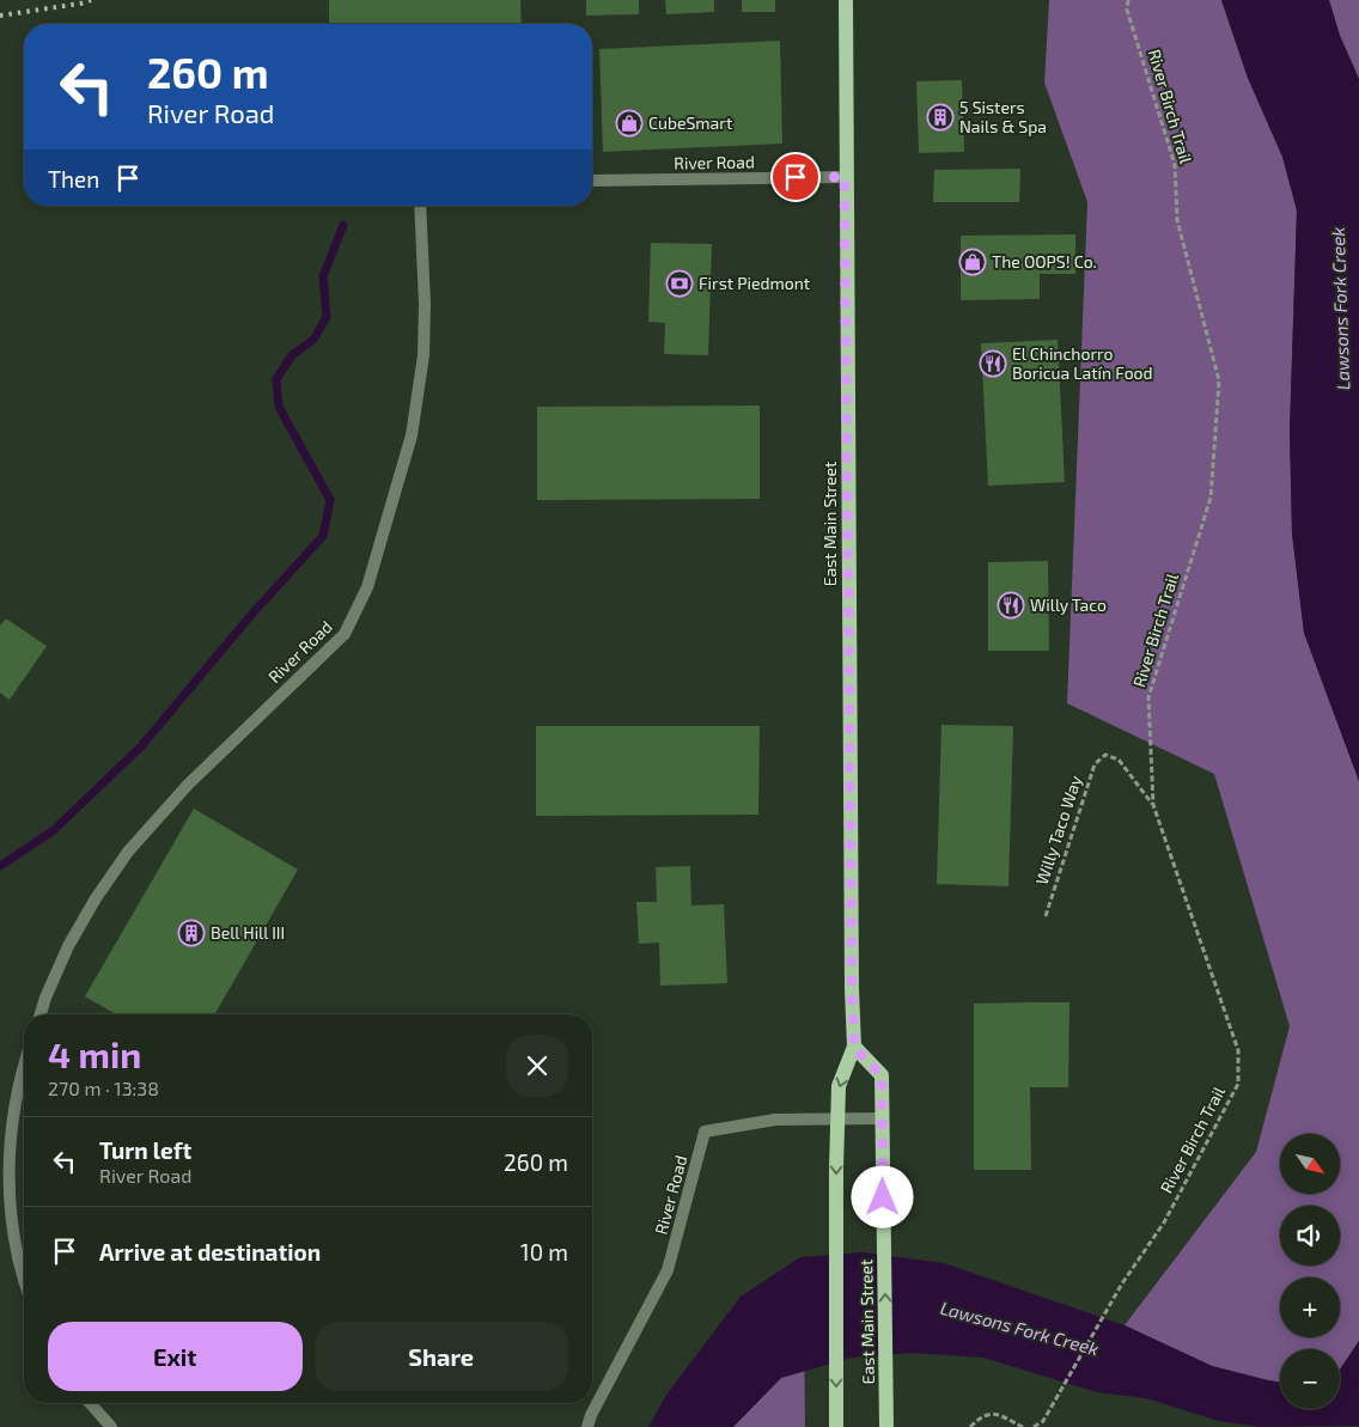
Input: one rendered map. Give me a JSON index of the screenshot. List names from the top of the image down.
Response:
{
  "streets": {
    "main road": ["East Main Street"],
    "street": ["River Road"],
    "path": ["River Birch Trail", "Willy Taco Way"]
  },
  "crossings": [
    ["River Birch Trail", "Willy Taco Way"],
    ["River Road", "East Main Street"]
  ],
  "water": ["Lawsons Fork Creek"],
  "places": {
    "building": ["5 Sisters Nails & Spa", "Bell Hill III"],
    "shop": ["CubeSmart", "The OOPS! Co."],
    "bank": ["First Piedmont"],
    "restaurant": ["El Chinchorro Boricua Latín Food", "Willy Taco"]
  },
  "north": "bottom right",
  "page": {
    "turn": ["260 m", "River Road"],
    "then": "Then",
    "heading": ["4 min", "270 m · 13:38"],
    "list": [
      {
        "name": "Turn left",
        "note": "River Road",
        "value": "260 m"
      },
      {
        "name": "Arrive at destination",
        "value": "10 m"
      }
    ],
    "map_buttons": ["+", "−"],
    "buttons": ["Exit", "Share"]
  }
}
